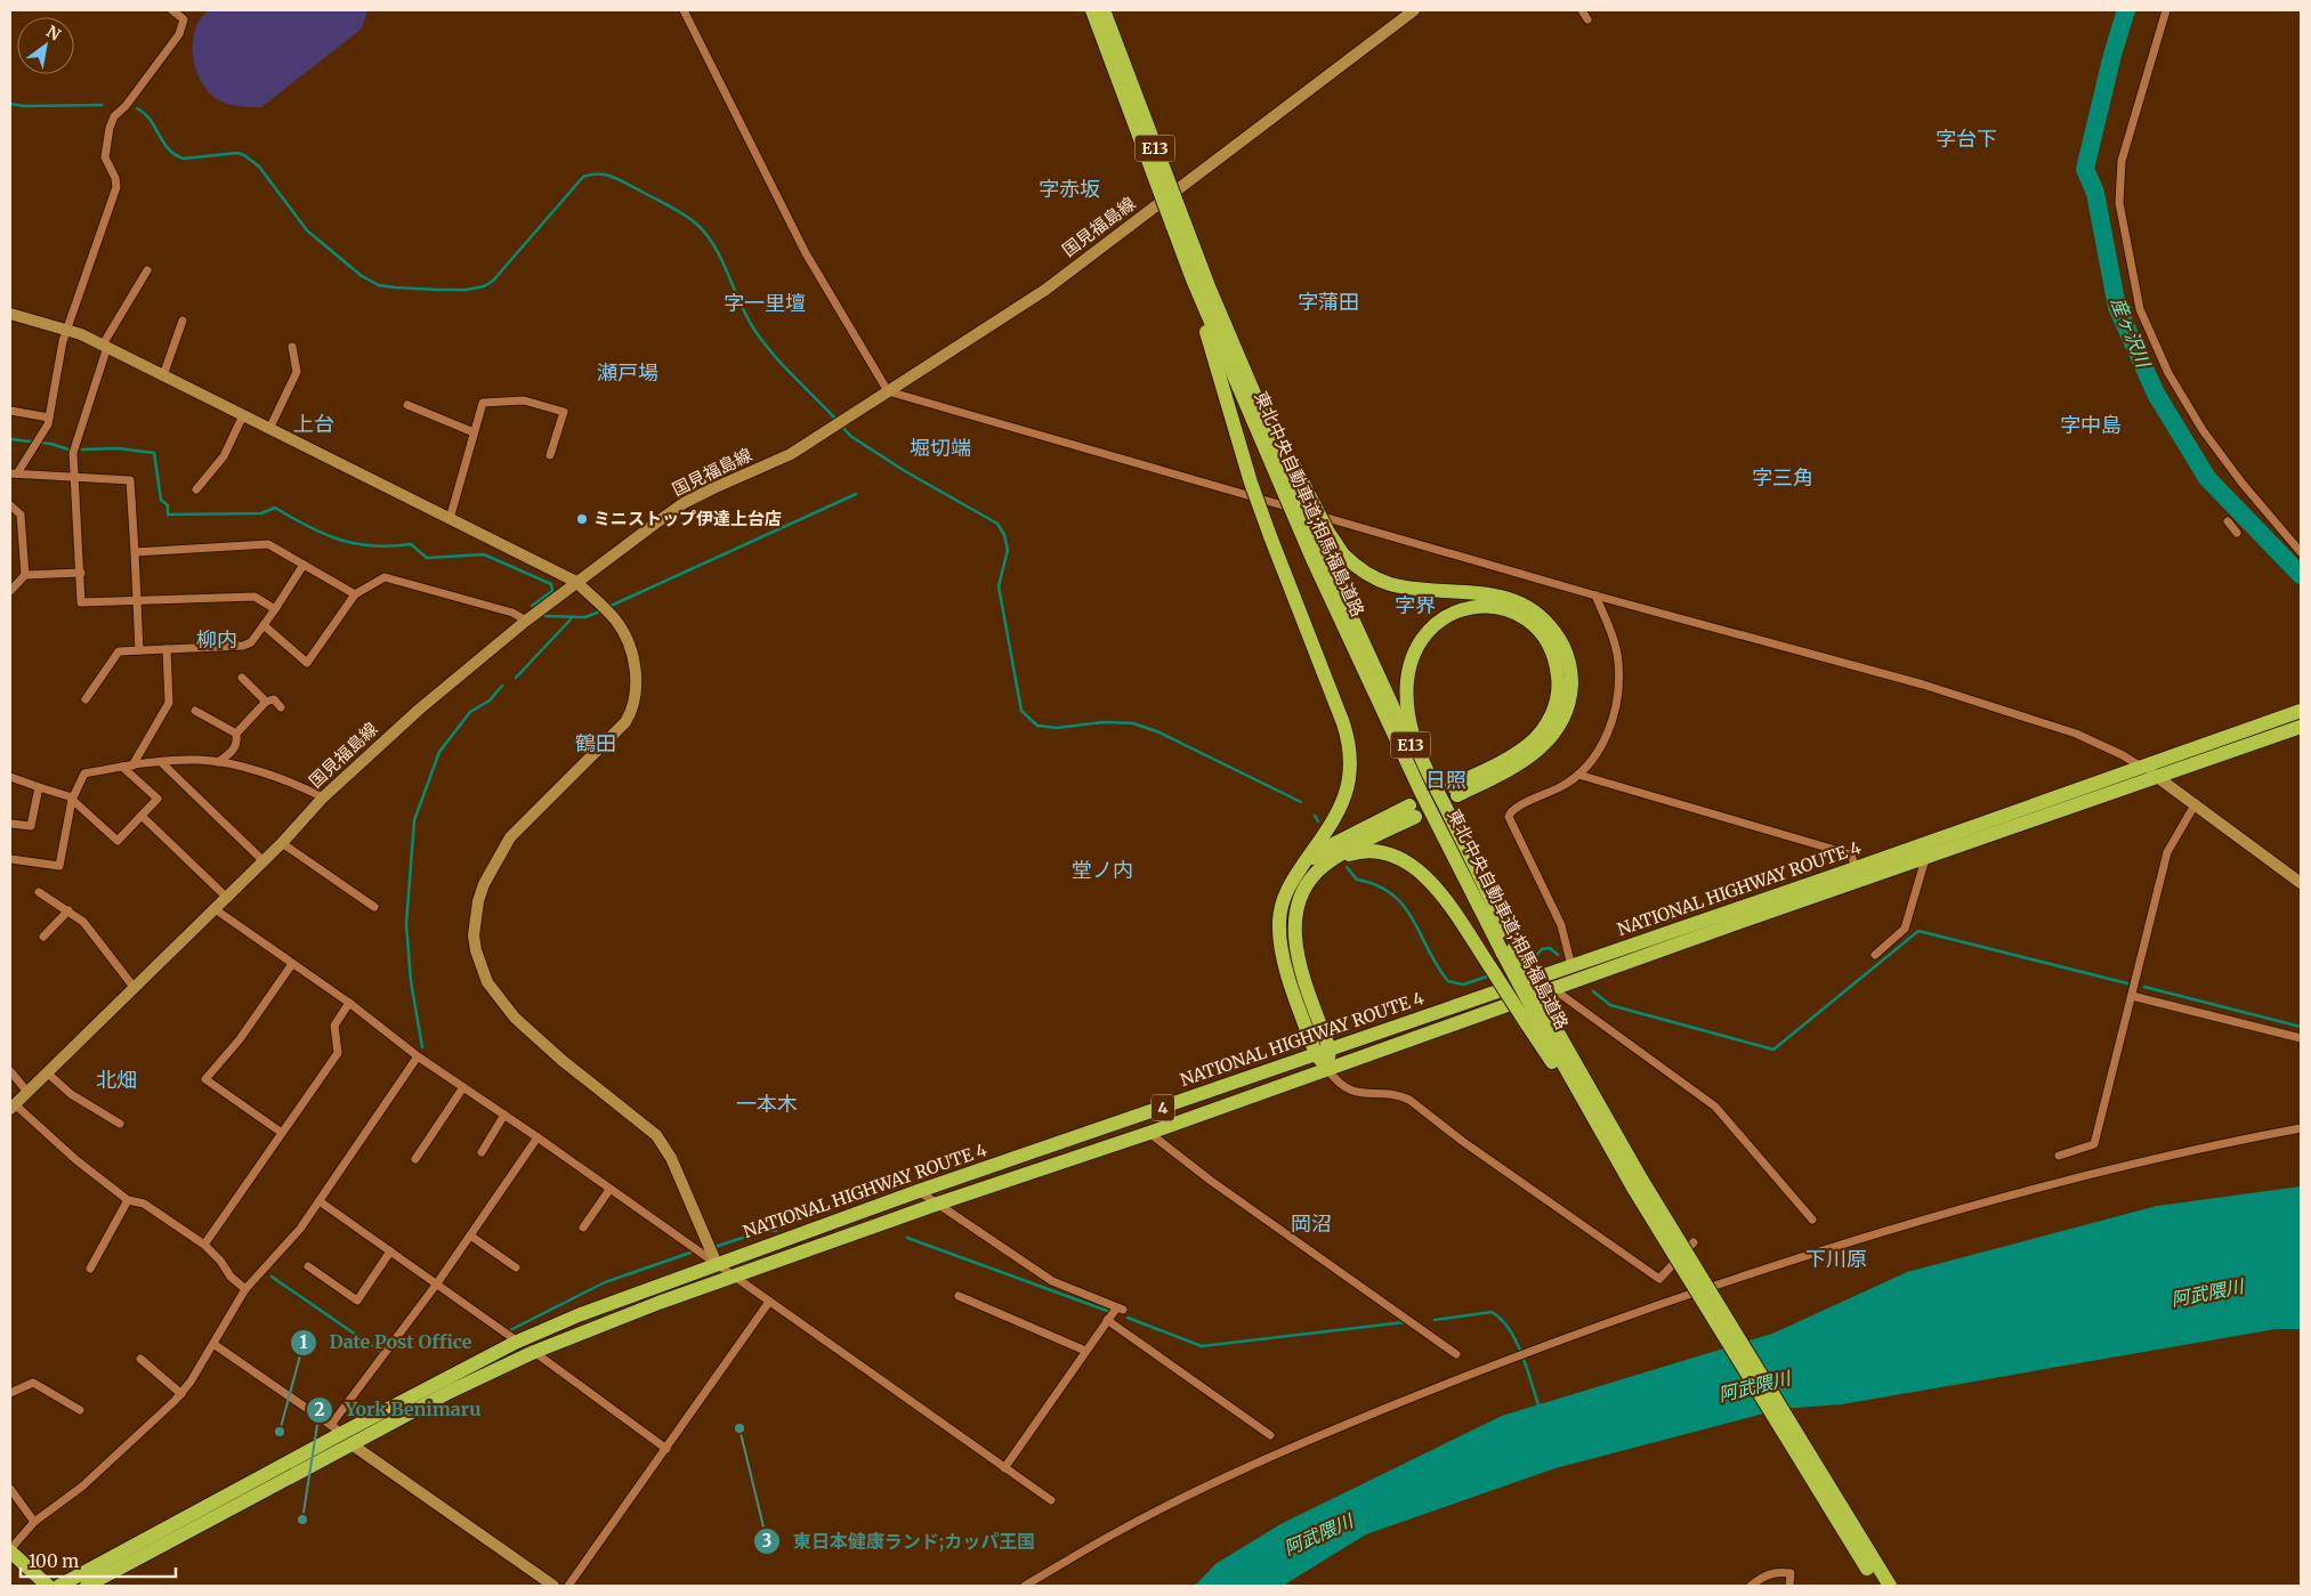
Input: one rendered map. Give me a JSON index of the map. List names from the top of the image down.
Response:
{
  "streets": {
    "highway": [
      "E13",
      "東北中央自動車道;相馬福島道路",
      "NATIONAL HIGHWAY ROUTE 4",
      "4"
    ],
    "street": ["国見福島線"]
  },
  "districts": [
    "字台下",
    "字赤坂",
    "字蒲田",
    "字一里壇",
    "瀬戸場",
    "上台",
    "字中島",
    "堀切端",
    "字三角",
    "字界",
    "柳内",
    "鶴田",
    "日照",
    "堂ノ内",
    "北畑",
    "一本木",
    "岡沼",
    "下川原"
  ],
  "water": ["産ヶ沢川", "阿武隈川"],
  "places": [
    "ミニストップ伊達上台店",
    "東日本健康ランド;カッパ王国",
    "Date Post Office",
    "York Benimaru"
  ],
  "scale_bar": "100 m",
  "north": "top right"
}
